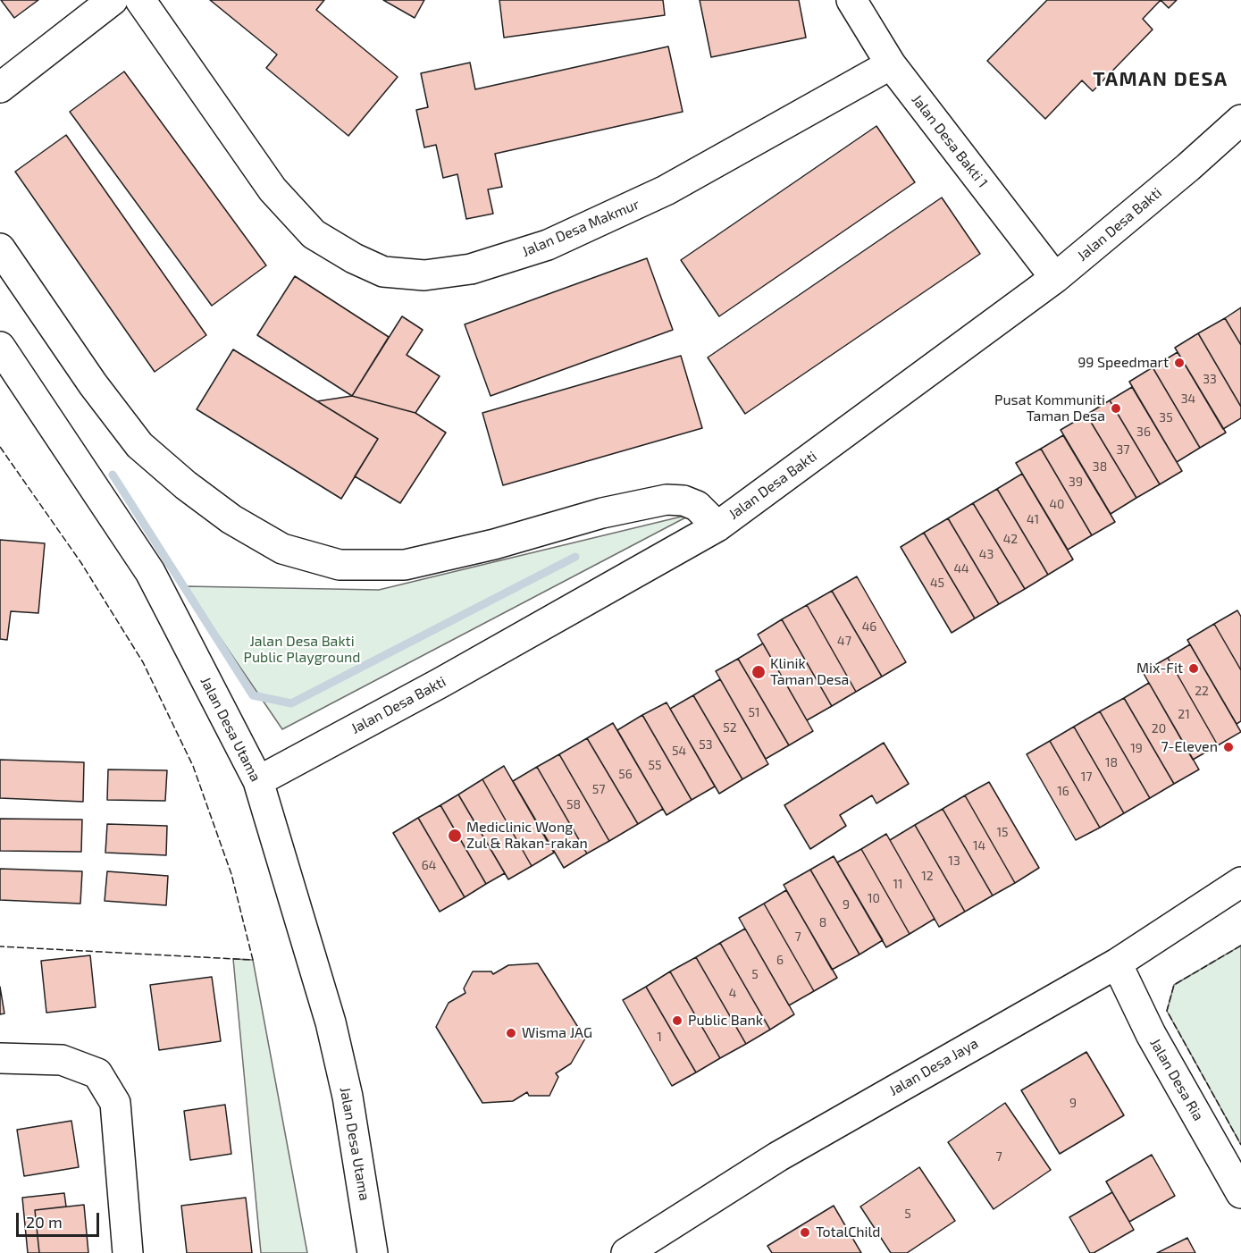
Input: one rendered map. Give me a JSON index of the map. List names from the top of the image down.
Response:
{
  "streets": {
    "street": [
      "Jalan Desa Bakti 1",
      "Jalan Desa Bakti",
      "Jalan Desa Makmur",
      "Jalan Desa Utama",
      "Jalan Desa Jaya",
      "Jalan Desa Ria"
    ]
  },
  "crossings": [
    ["Jalan Desa Bakti 1", "Jalan Desa Bakti"],
    ["Jalan Desa Bakti 1", "Jalan Desa Makmur"],
    ["Jalan Desa Bakti", "Jalan Desa Utama"],
    ["Jalan Desa Jaya", "Jalan Desa Ria"]
  ],
  "districts": ["TAMAN DESA"],
  "parks": ["Jalan Desa Bakti Public Playground"],
  "places": [
    "99 Speedmart",
    "Pusat Kommuniti Taman Desa",
    "Mix-Fit",
    "Klinik Taman Desa",
    "7-Eleven",
    "Mediclinic Wong Zul & Rakan-rakan",
    "Public Bank",
    "Wisma JAG",
    "TotalChild"
  ],
  "house_numbers": [
    "33",
    "34",
    "35",
    "36",
    "37",
    "38",
    "39",
    "40",
    "41",
    "42",
    "43",
    "44",
    "45",
    "46",
    "47",
    "22",
    "51",
    "21",
    "52",
    "20",
    "53",
    "19",
    "54",
    "18",
    "55",
    "56",
    "17",
    "57",
    "16",
    "58",
    "15",
    "14",
    "13",
    "64",
    "12",
    "11",
    "10",
    "9",
    "8",
    "7",
    "6",
    "5",
    "4",
    "1",
    "9",
    "7",
    "5"
  ],
  "scale_bar": "20 m"
}
